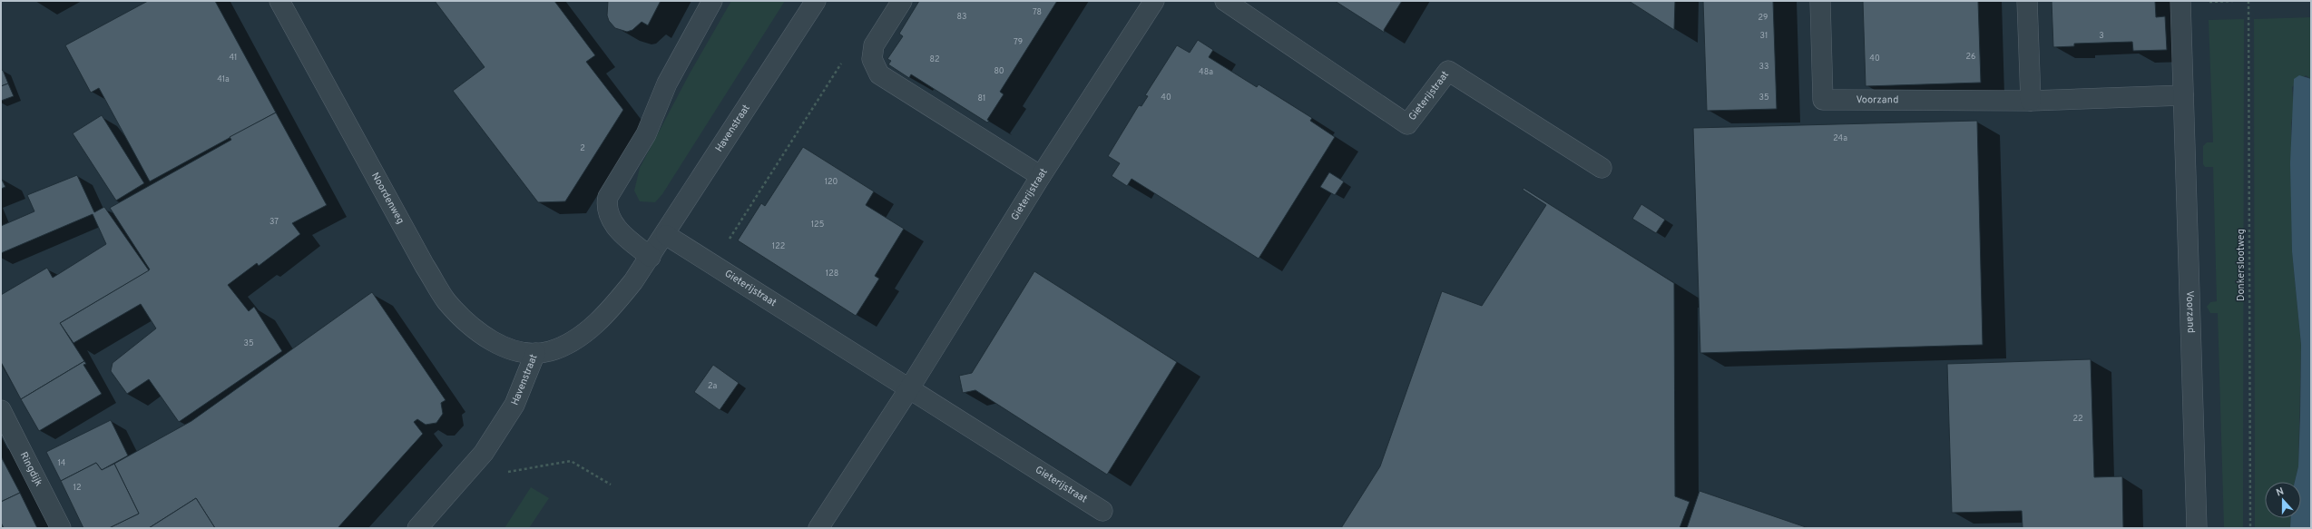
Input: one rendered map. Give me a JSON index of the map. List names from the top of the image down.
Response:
{
  "streets": {
    "street": [
      "Gieterijstraat",
      "Voorzand",
      "Havenstraat",
      "Noordenweg",
      "Ringdijk"
    ],
    "path": ["Donkerslootweg"]
  },
  "crossings": [
    ["Gieterijstraat", "Havenstraat"],
    ["Havenstraat", "Noordenweg"]
  ],
  "house_numbers": [
    "78",
    "83",
    "29",
    "31",
    "3",
    "79",
    "26",
    "41",
    "40",
    "82",
    "33",
    "80",
    "48a",
    "41a",
    "40",
    "35",
    "81",
    "24a",
    "2",
    "120",
    "37",
    "125",
    "122",
    "128",
    "35",
    "2a",
    "22",
    "14",
    "12"
  ],
  "north": "top"
}
